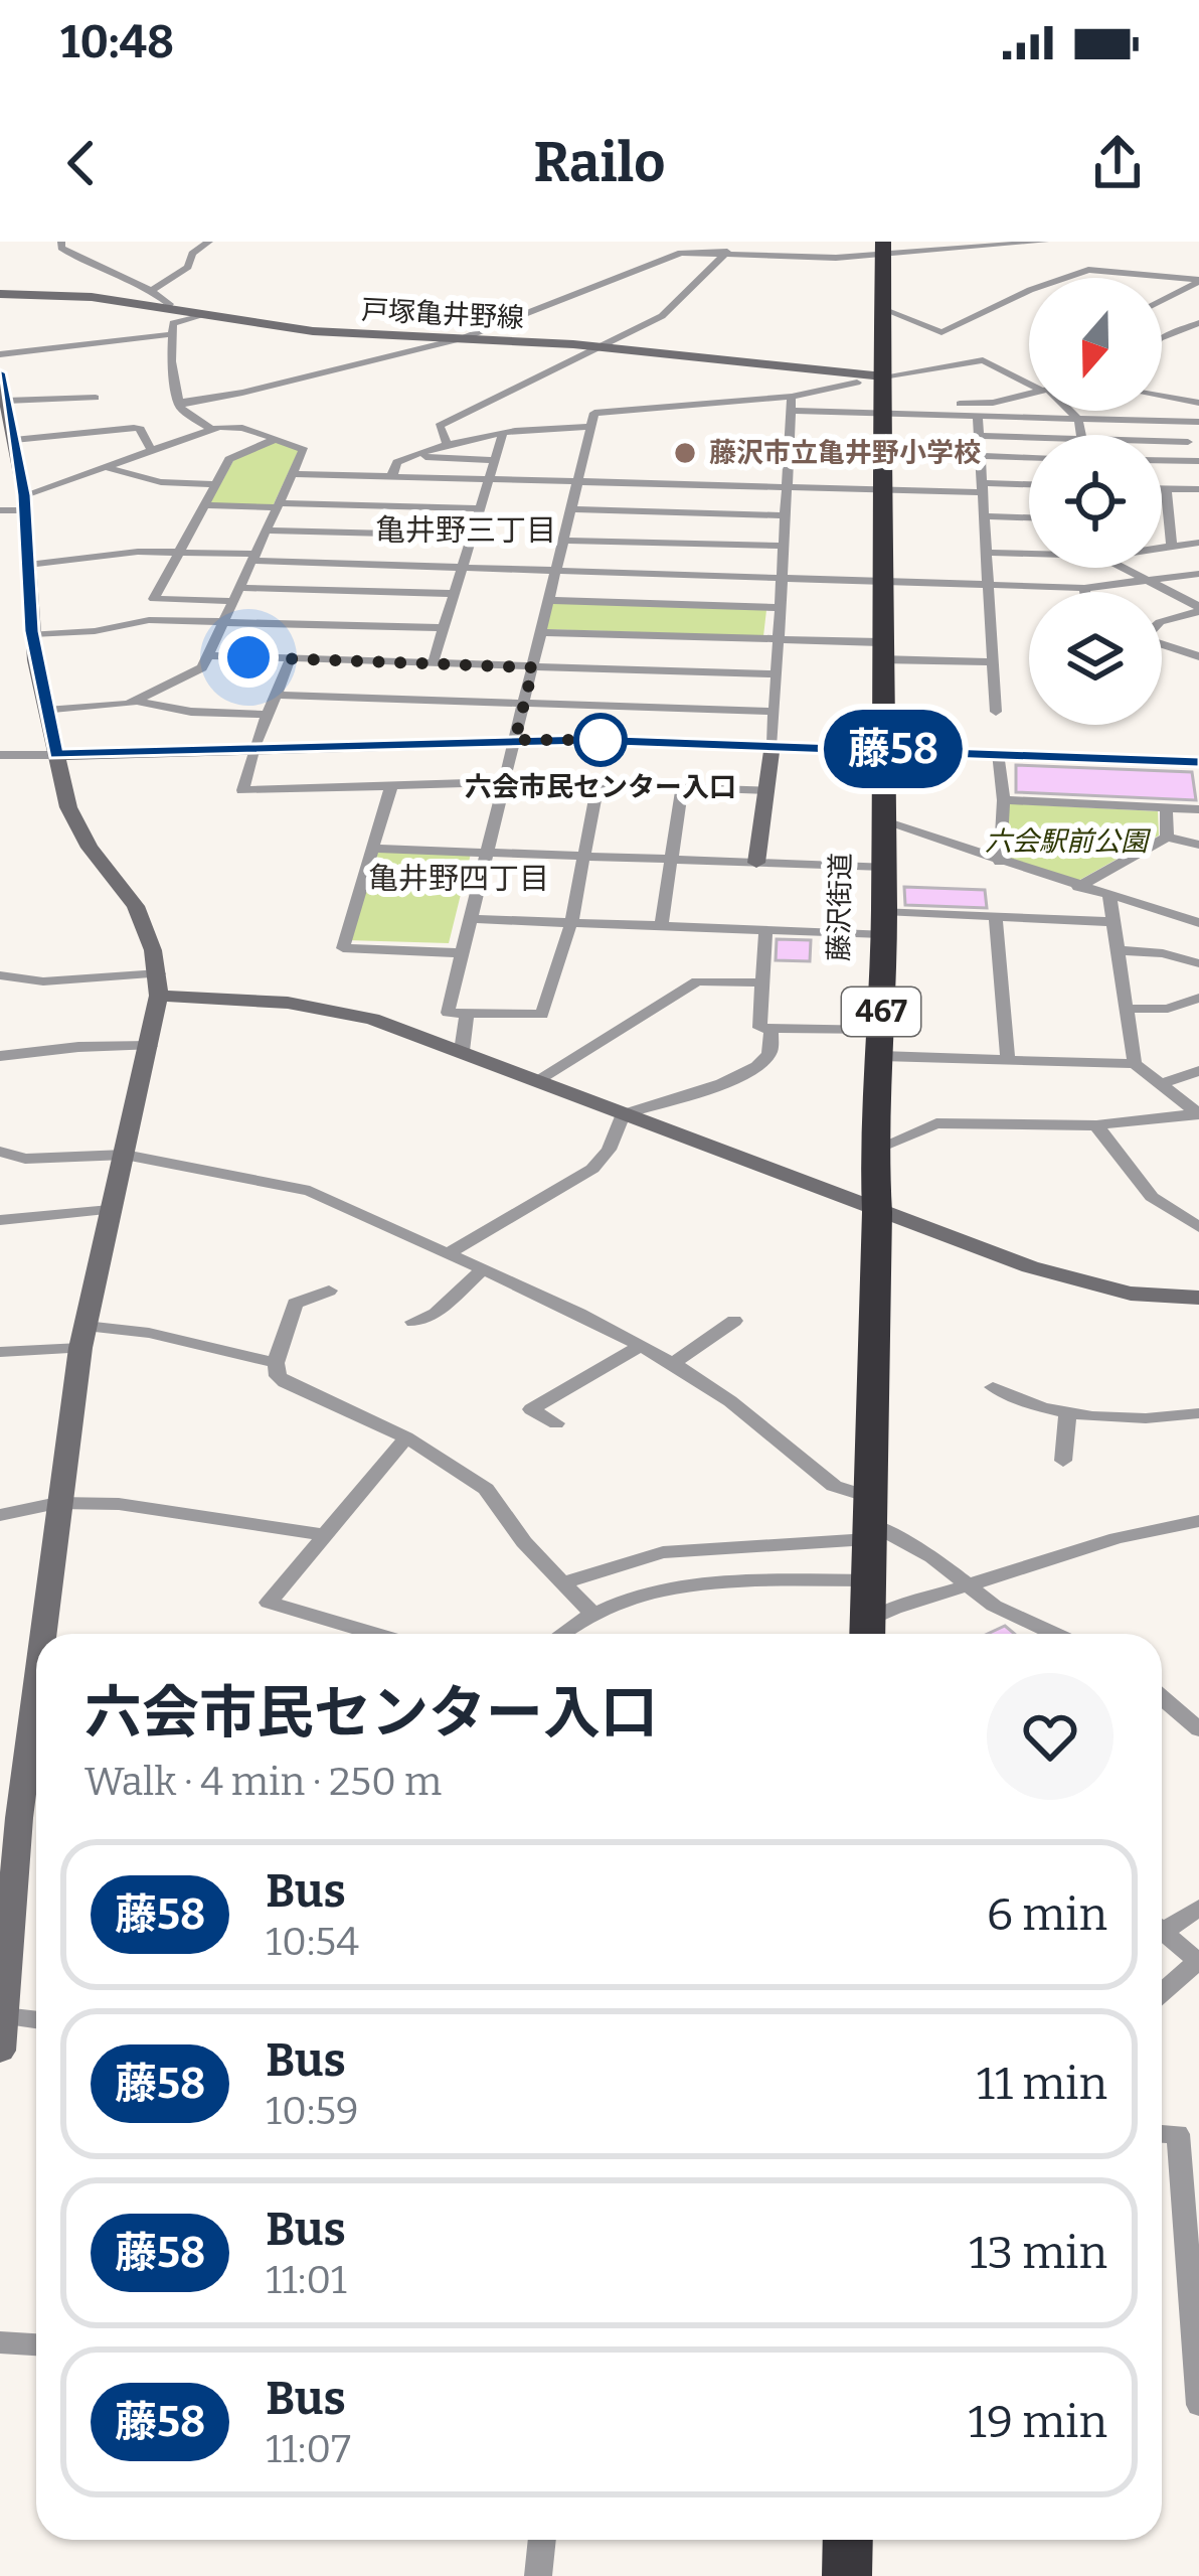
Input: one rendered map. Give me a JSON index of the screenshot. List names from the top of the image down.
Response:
{
  "streets": {
    "highway": ["藤沢街道", "467"],
    "street": ["戸塚亀井野線"]
  },
  "crossings": [
    ["戸塚亀井野線", "藤沢街道"]
  ],
  "districts": ["亀井野三丁目", "亀井野四丁目"],
  "parks": ["六会駅前公園"],
  "places": ["藤沢市立亀井野小学校", "六会市民センター入口"],
  "lines": ["bus line 藤58"],
  "north": "bottom",
  "page": {
    "status": "10:48",
    "header": "Railo",
    "on_map": "藤58",
    "heading": ["六会市民センター入口", "Walk · 4 min · 250 m"],
    "list": [
      {
        "mark": "藤58",
        "name": "Bus",
        "note": "10:54",
        "value": "6 min"
      },
      {
        "mark": "藤58",
        "name": "Bus",
        "note": "10:59",
        "value": "11 min"
      },
      {
        "mark": "藤58",
        "name": "Bus",
        "note": "11:01",
        "value": "13 min"
      },
      {
        "mark": "藤58",
        "name": "Bus",
        "note": "11:07",
        "value": "19 min"
      }
    ]
  }
}
